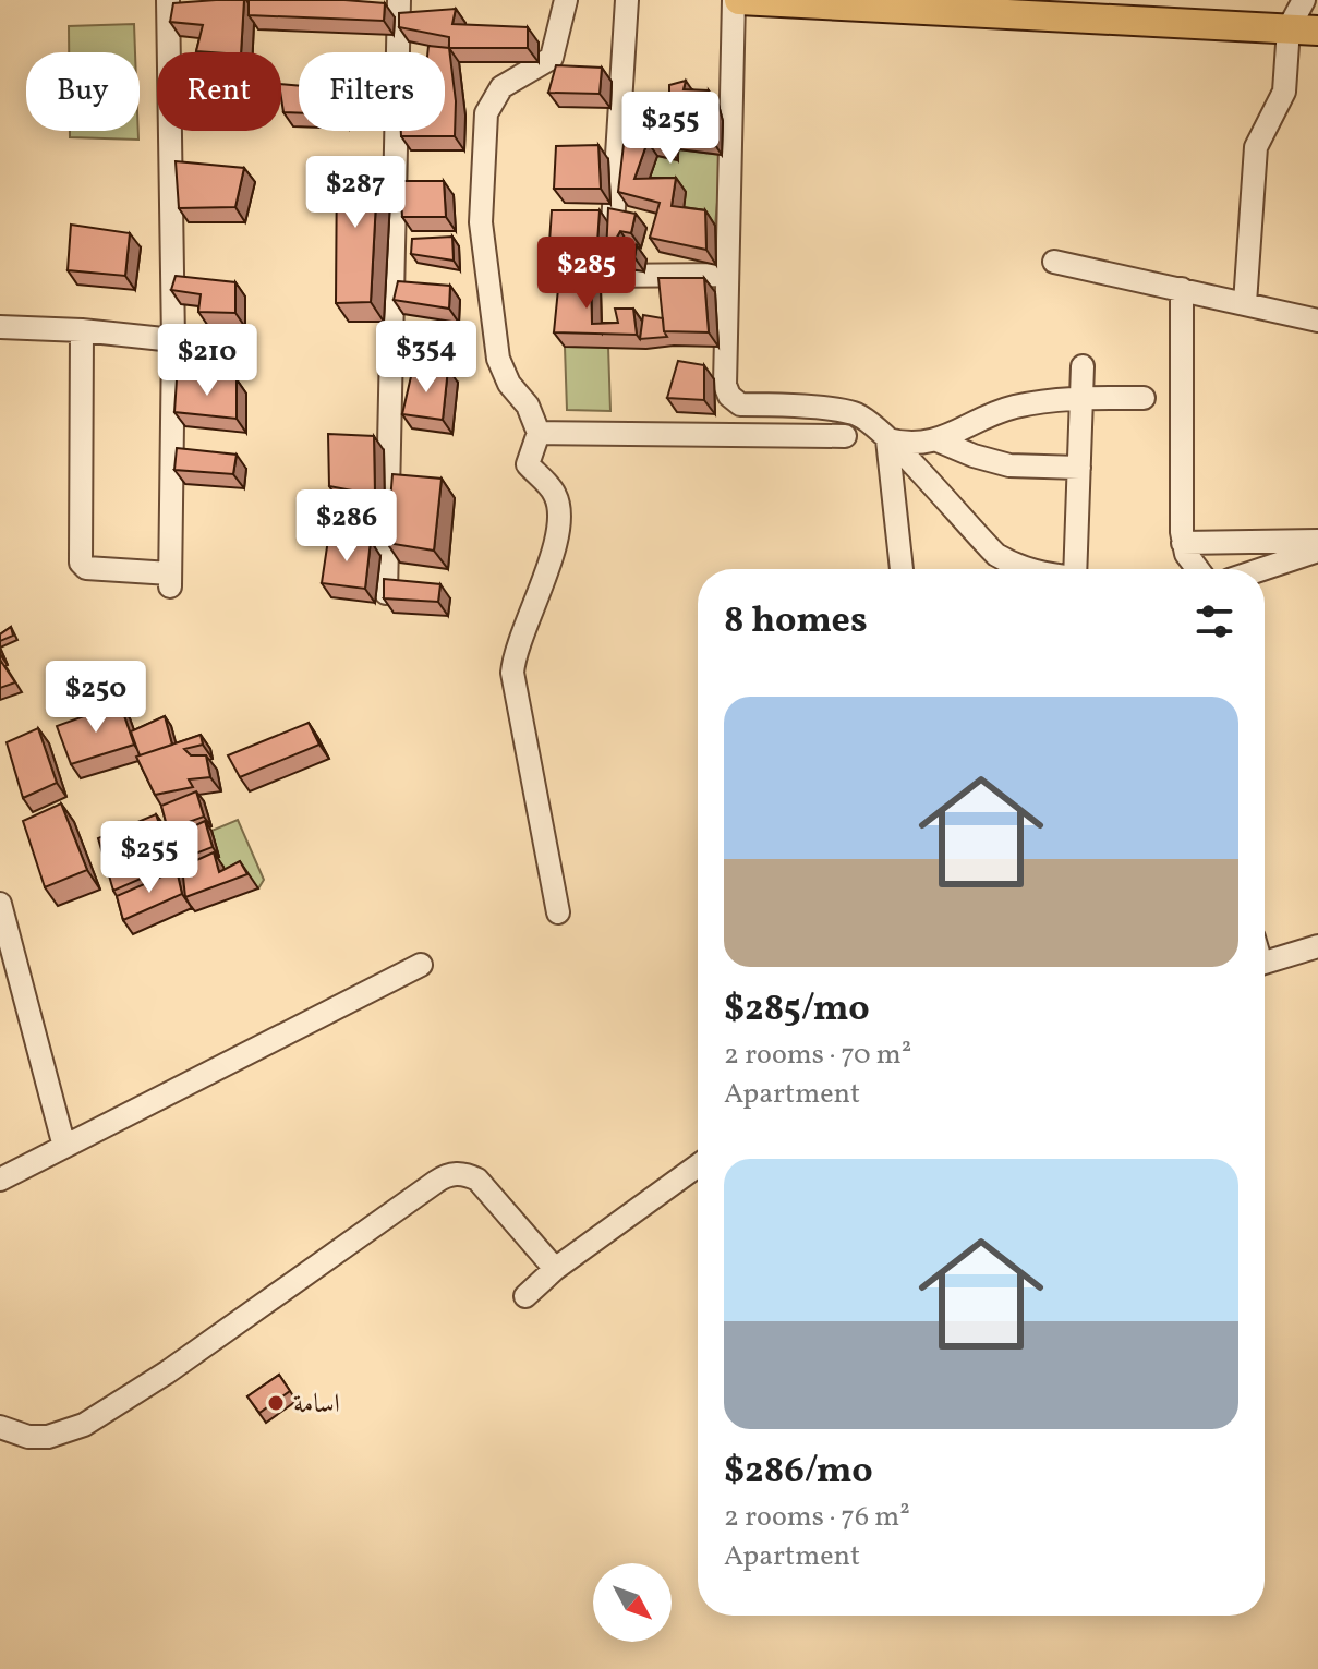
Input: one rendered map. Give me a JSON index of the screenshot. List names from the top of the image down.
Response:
{
  "places": ["اسامة"],
  "north": "bottom right",
  "page": {
    "chip": ["Buy", "Rent", "Filters"],
    "price": [
      "$255",
      "$287",
      "$285",
      "$354",
      "$210",
      "$286",
      "$250",
      "$255"
    ],
    "heading": "8 homes",
    "list": [
      {
        "name": "$285/mo",
        "note": "2 rooms · 70 m² · Apartment"
      },
      {
        "name": "$286/mo",
        "note": "2 rooms · 76 m² · Apartment"
      }
    ]
  }
}
